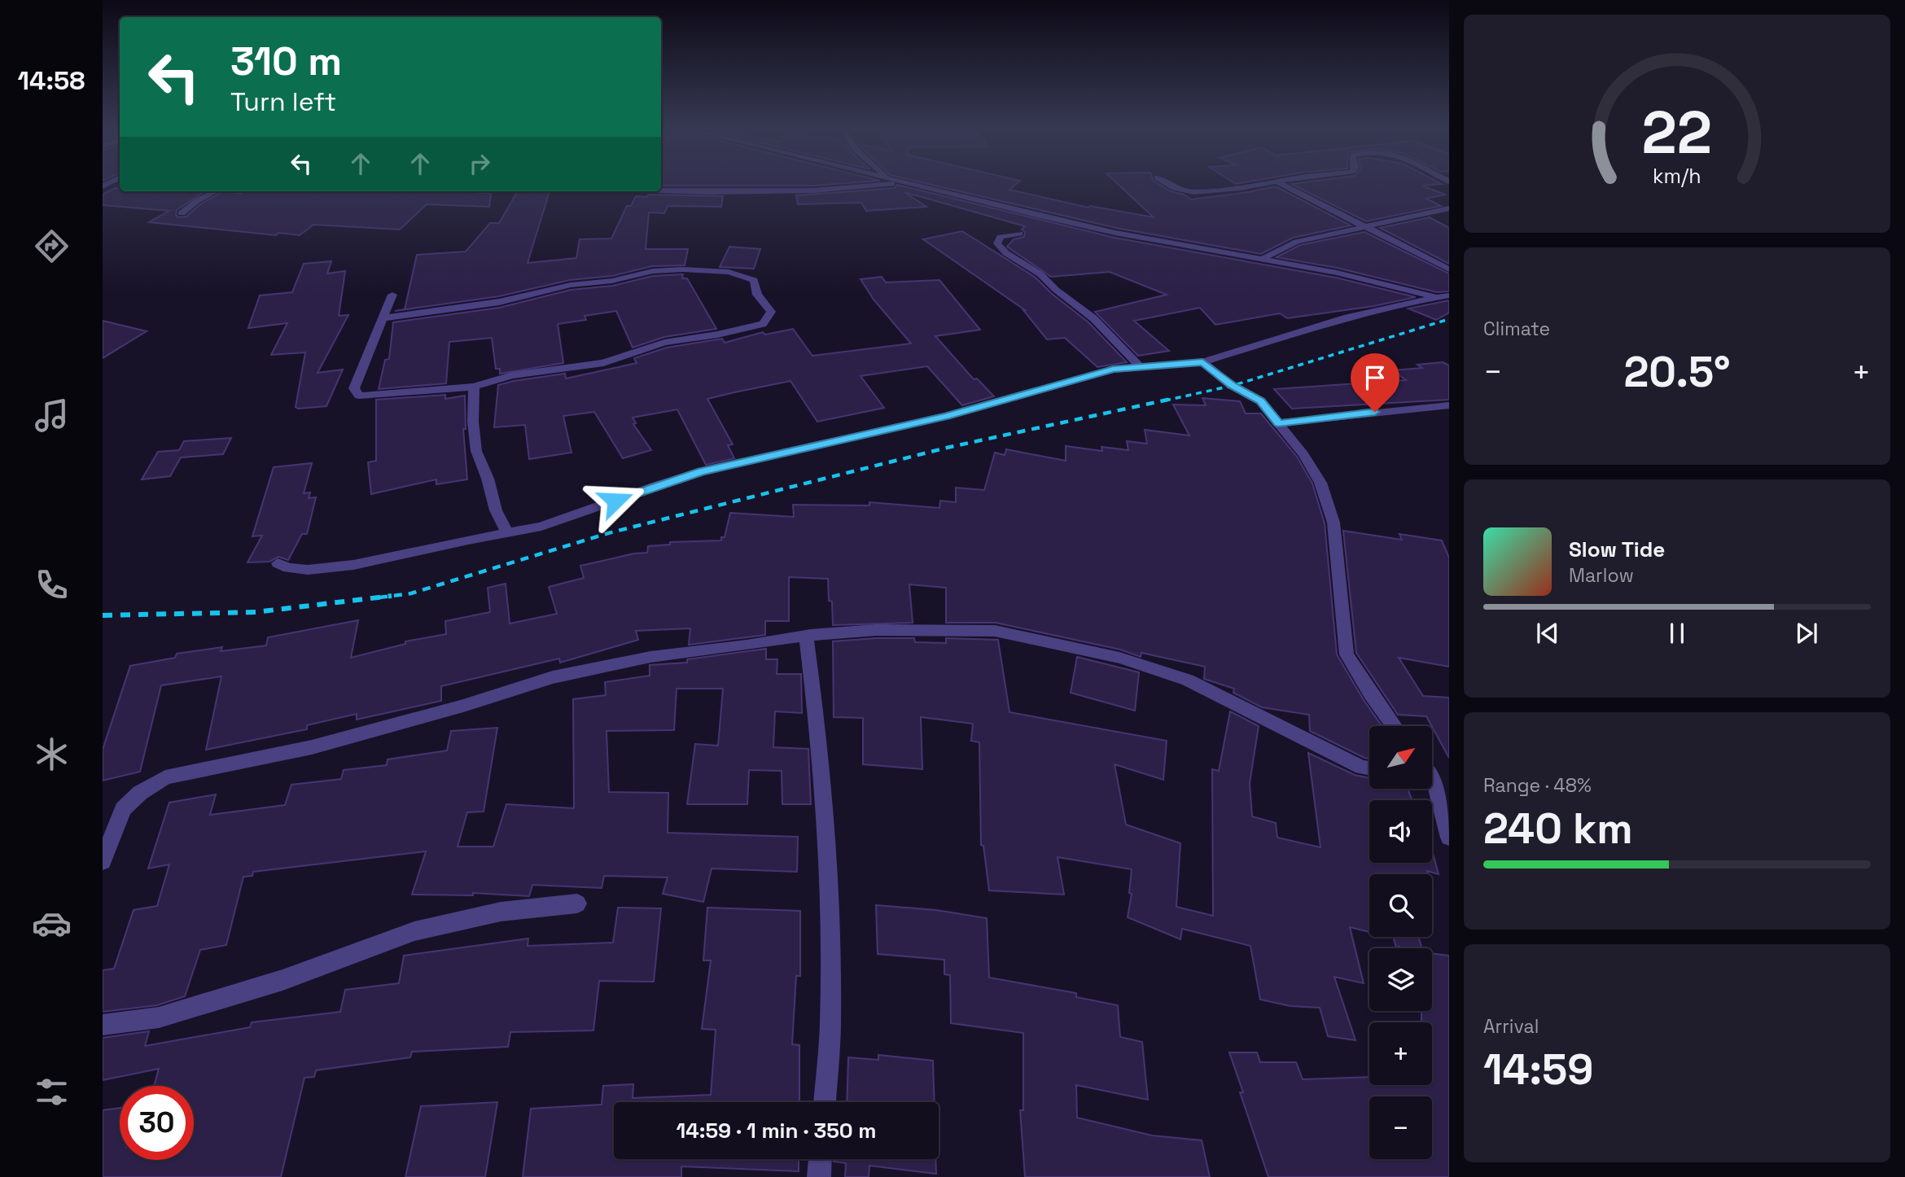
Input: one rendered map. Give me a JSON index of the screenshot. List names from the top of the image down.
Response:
{
  "north": "top right",
  "page": {
    "tabs": "14:58",
    "turn": ["310 m", "Turn left"],
    "tile": [
      "Climate",
      ["Range · 48%", "240 km"],
      ["Arrival", "14:59"]
    ],
    "heat": ["−", "20.5°", "+"],
    "song": ["Slow Tide", "Marlow"],
    "map_buttons": ["+", "−"],
    "limit": "30",
    "trip": "14:59 · 1 min · 350 m",
    "gauge": ["22", "km/h"]
  }
}
